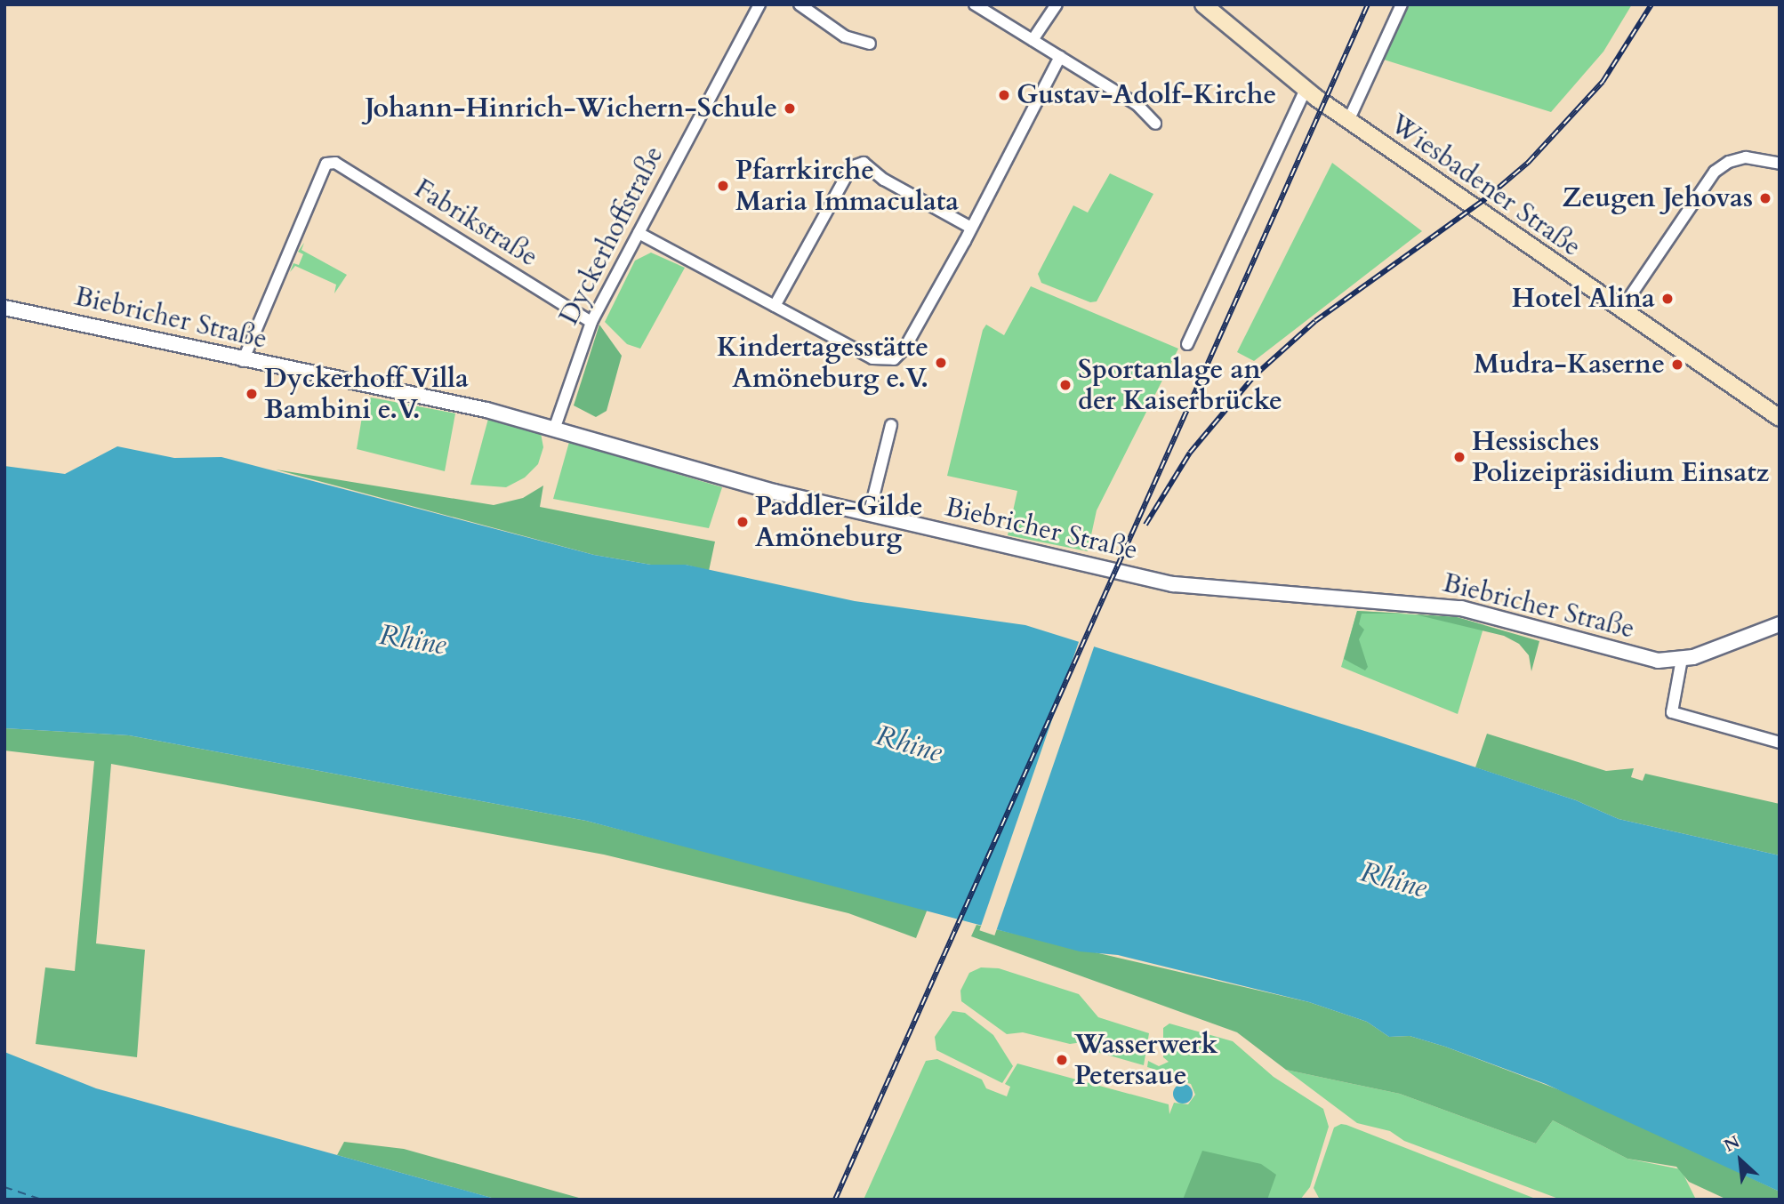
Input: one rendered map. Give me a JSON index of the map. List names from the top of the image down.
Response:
{
  "streets": {
    "main road": ["Wiesbadener Straße"],
    "street": ["Fabrikstraße", "Dyckerhoffstraße", "Biebricher Straße"]
  },
  "crossings": [
    ["Fabrikstraße", "Dyckerhoffstraße"],
    ["Fabrikstraße", "Biebricher Straße"],
    ["Dyckerhoffstraße", "Biebricher Straße"]
  ],
  "water": ["Rhine"],
  "places": [
    "Gustav-Adolf-Kirche",
    "Johann-Hinrich-Wichern-Schule",
    "Pfarrkirche Maria Immaculata",
    "Zeugen Jehovas",
    "Hotel Alina",
    "Kindertagesstätte Amöneburg e.V.",
    "Mudra-Kaserne",
    "Sportanlage an der Kaiserbrücke",
    "Dyckerhoff Villa Bambini e.V.",
    "Hessisches Polizeipräsidium Einsatz",
    "Paddler-Gilde Amöneburg",
    "Wasserwerk Petersaue"
  ],
  "north": "top left"
}
